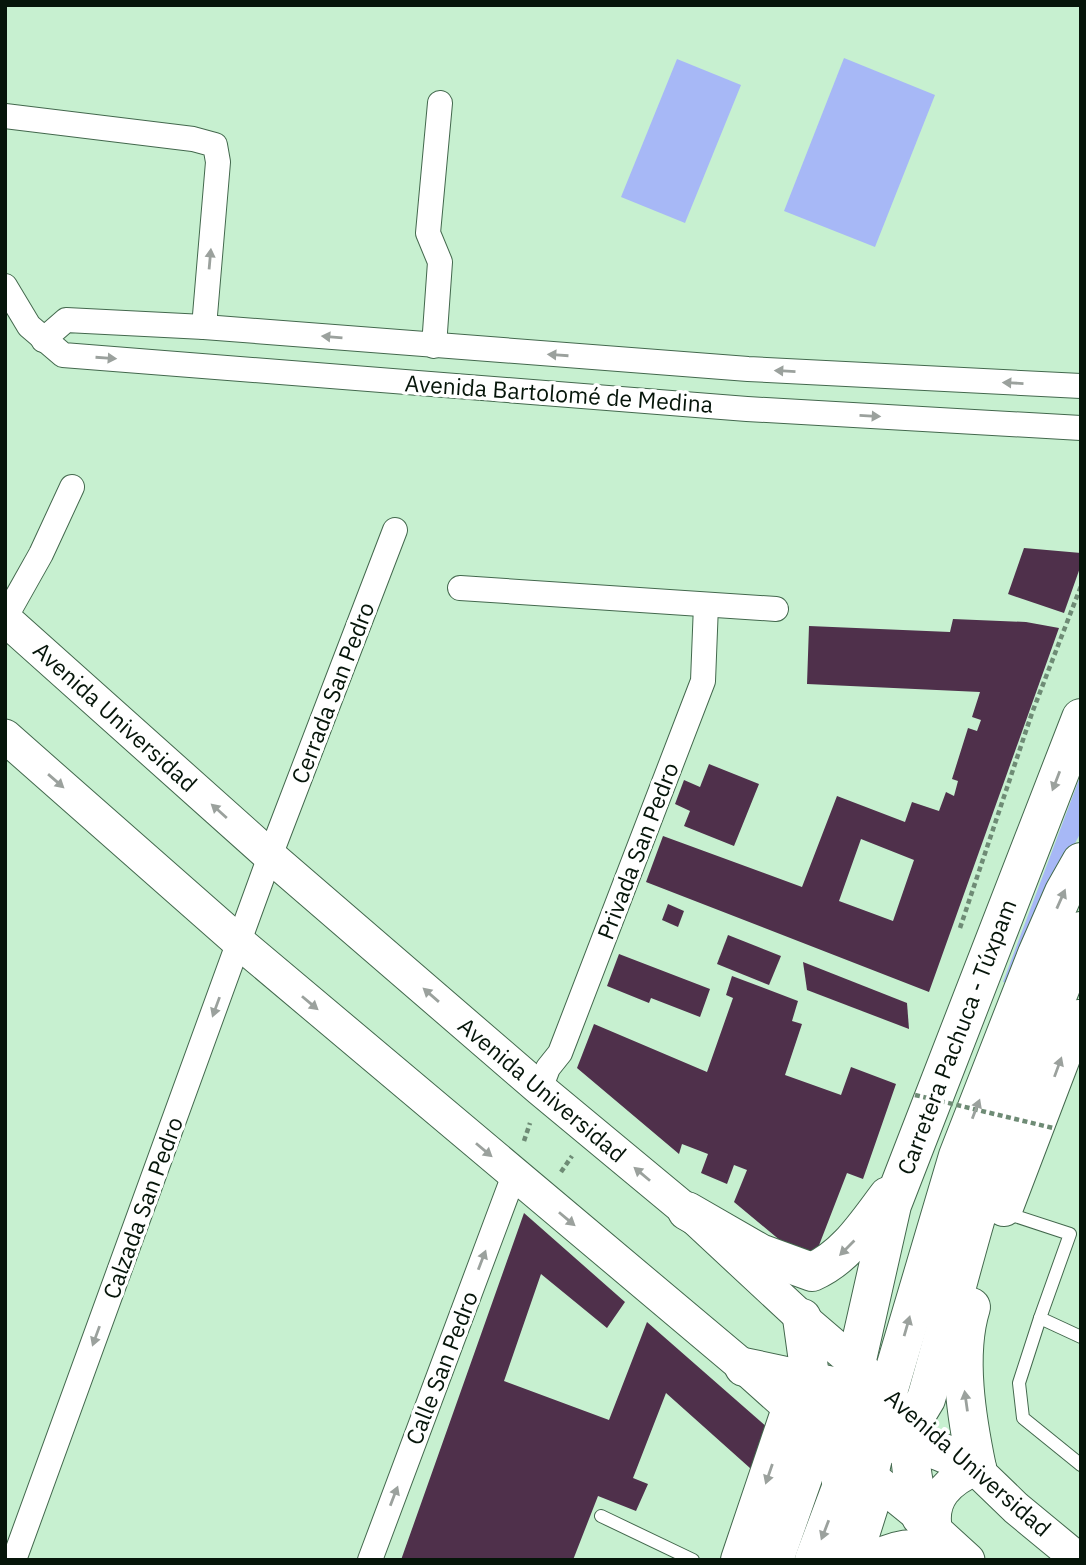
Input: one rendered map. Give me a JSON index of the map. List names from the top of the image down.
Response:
{
  "streets": {
    "main road": ["Avenida Universidad", "Carretera Pachuca - Túxpam"],
    "street": [
      "Avenida Bartolomé de Medina",
      "Cerrada San Pedro",
      "Privada San Pedro",
      "Calzada San Pedro",
      "Calle San Pedro"
    ]
  },
  "crossings": [
    ["Cerrada San Pedro", "Avenida Universidad"],
    ["Cerrada San Pedro", "Calzada San Pedro"],
    ["Avenida Universidad", "Privada San Pedro"],
    ["Avenida Universidad", "Carretera Pachuca - Túxpam"],
    ["Avenida Universidad", "Calzada San Pedro"]
  ],
  "one_way": ["Calzada San Pedro", "Calle San Pedro"]
}
